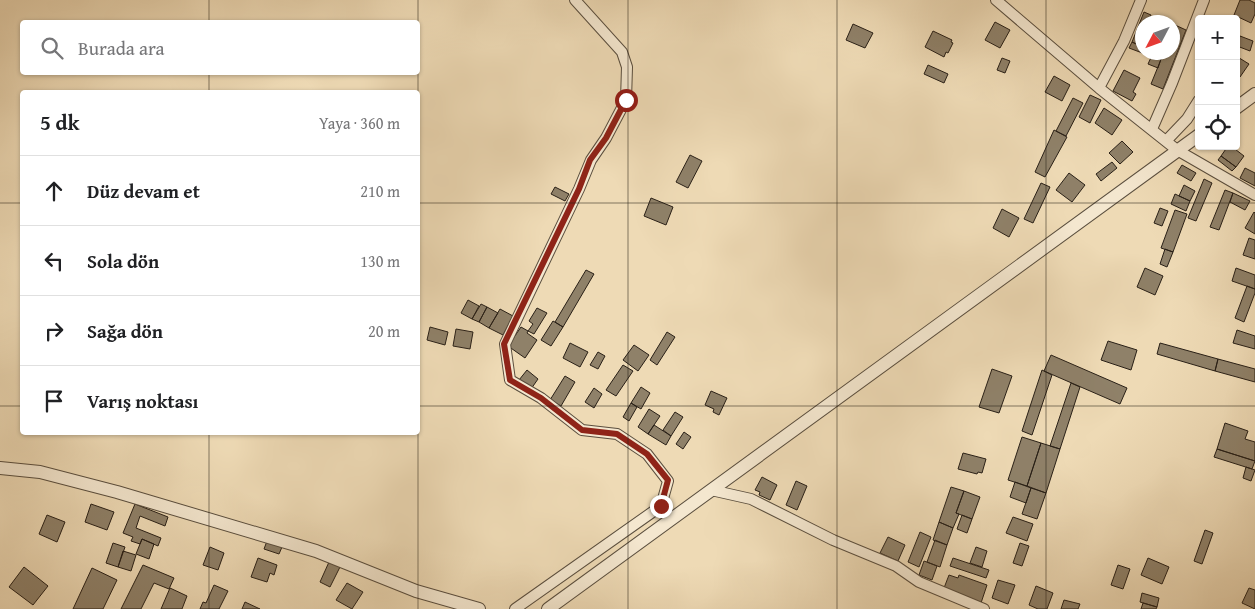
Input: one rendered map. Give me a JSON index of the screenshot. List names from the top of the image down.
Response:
{
  "north": "bottom left",
  "page": {
    "map_buttons": ["+", "−"],
    "search": "Burada ara",
    "heading": ["5 dk", "Yaya · 360 m"],
    "list": [
      ["Düz devam et", "210 m"],
      ["Sola dön", "130 m"],
      ["Sağa dön", "20 m"],
      "Varış noktası"
    ]
  }
}
